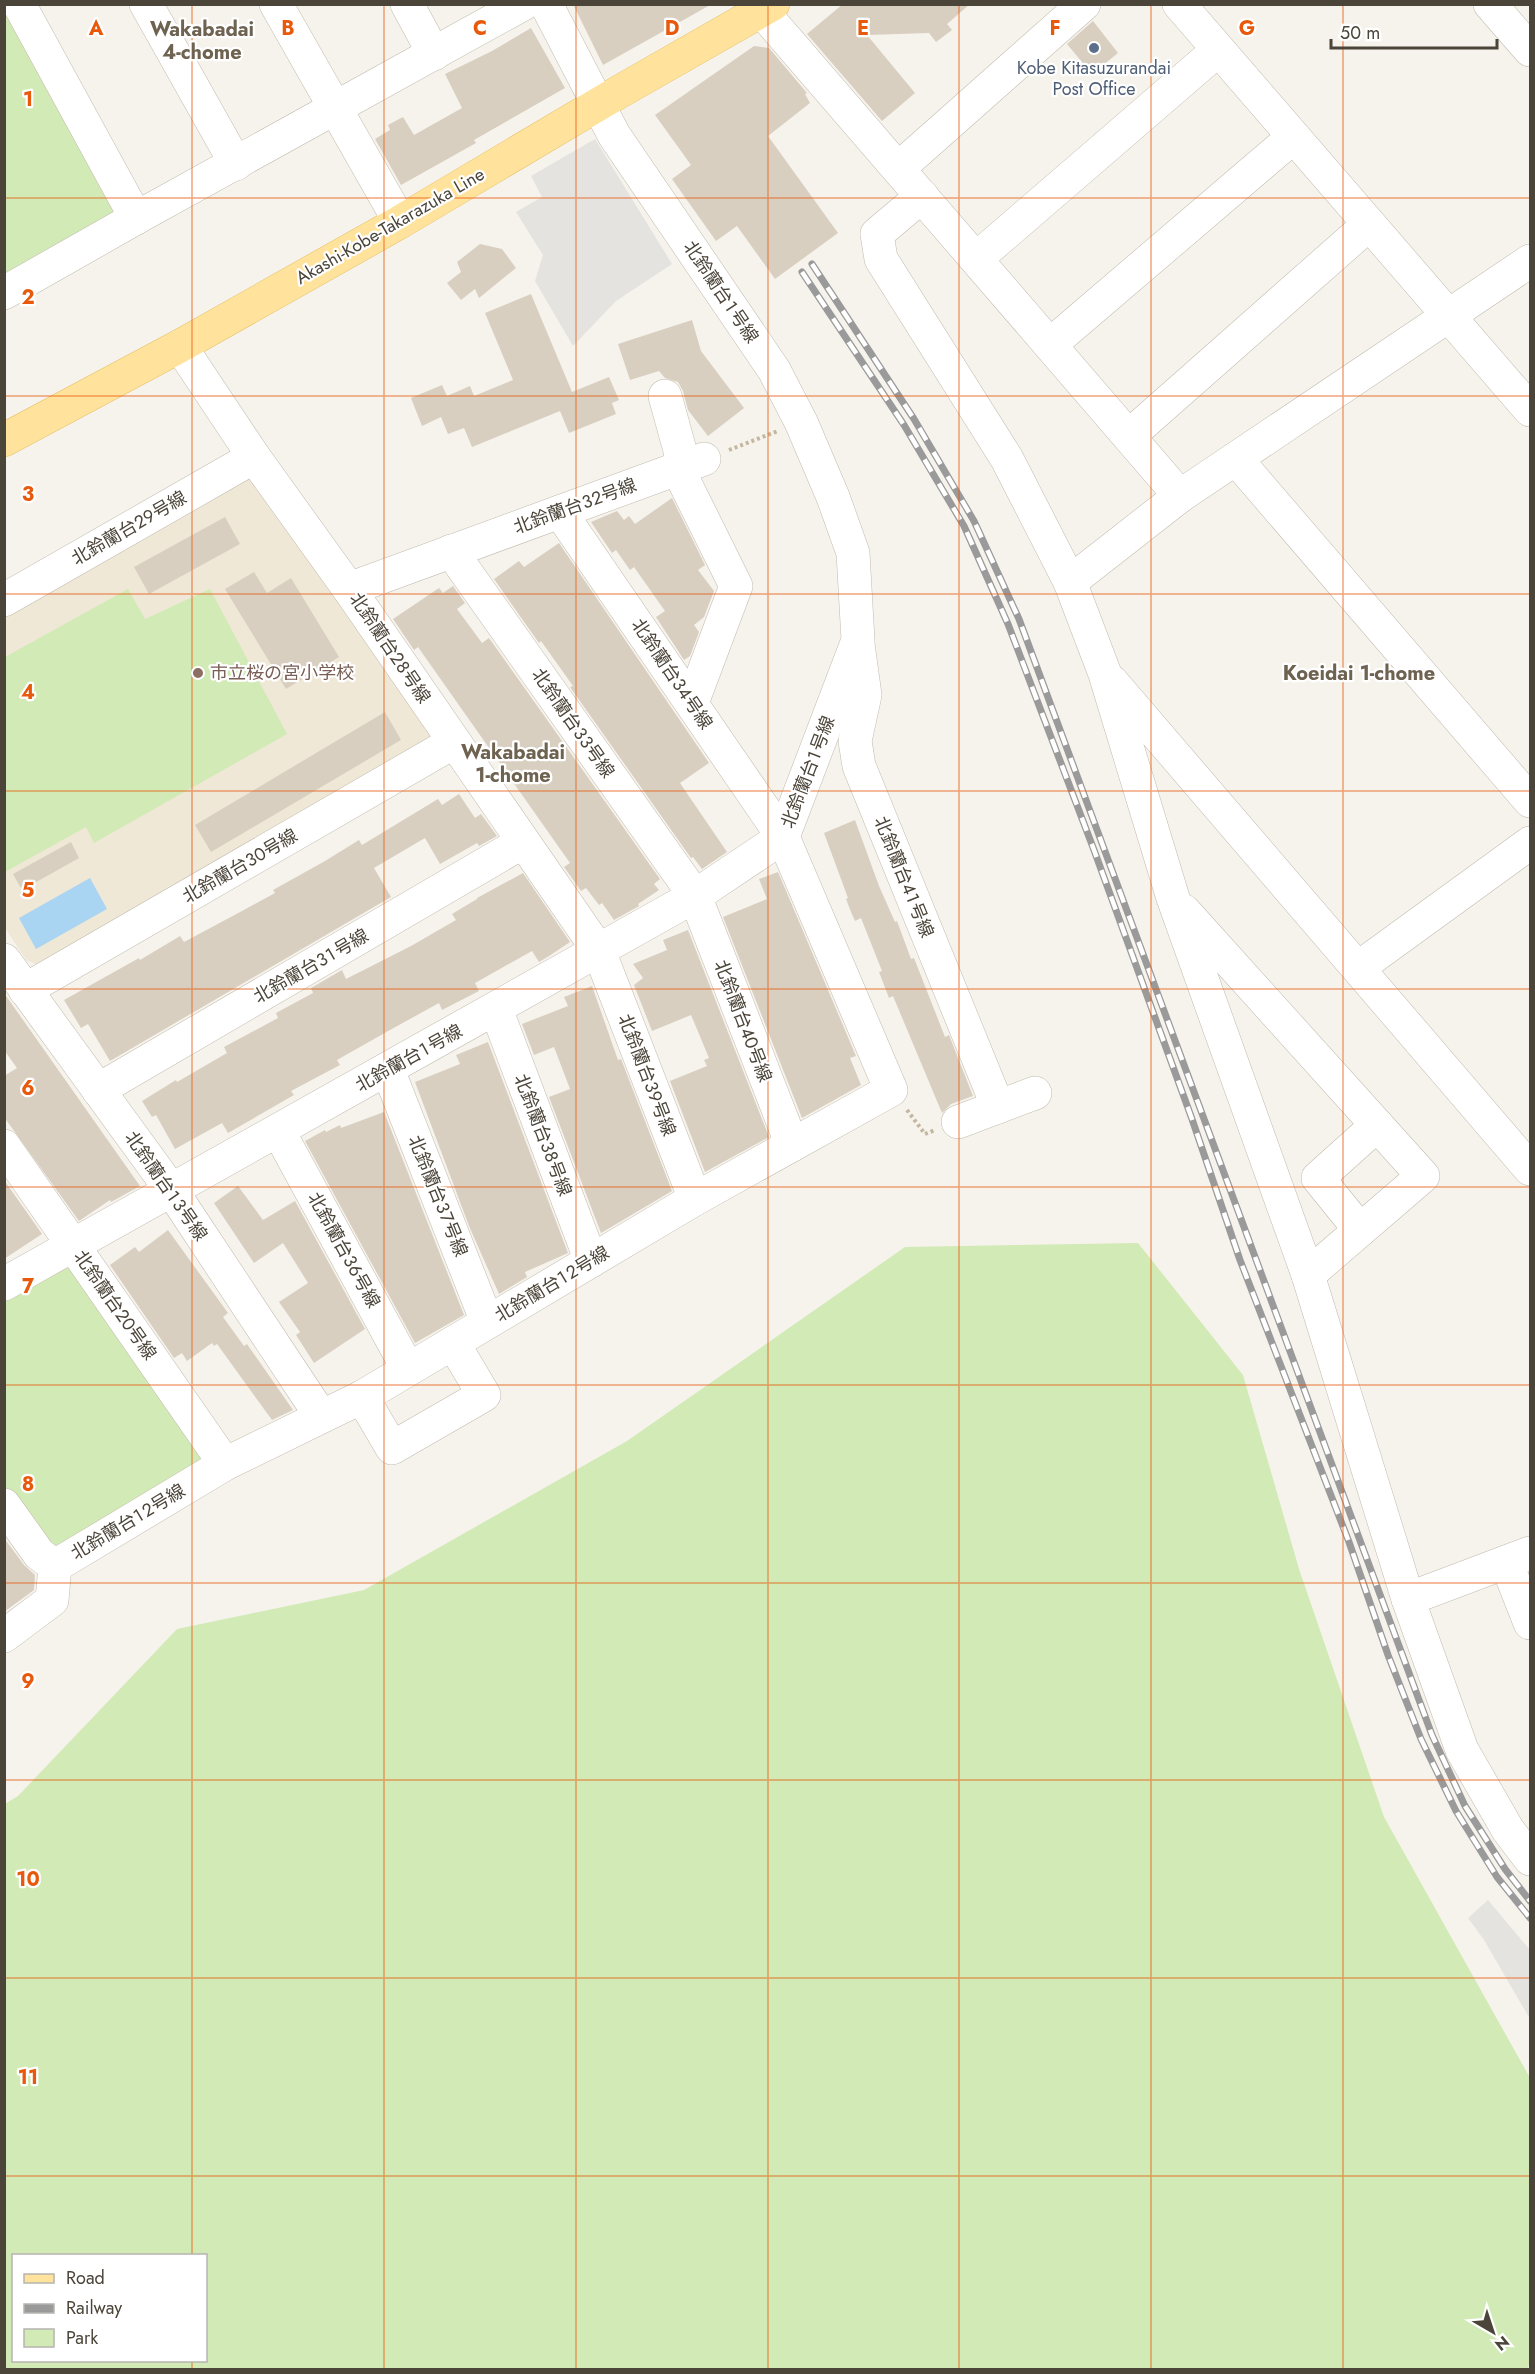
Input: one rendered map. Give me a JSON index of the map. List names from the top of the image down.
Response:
{
  "streets": {
    "main road": ["Akashi-Kobe-Takarazuka Line"],
    "street": [
      "北鈴蘭台１号線",
      "北鈴蘭台３２号線",
      "北鈴蘭台２９号線",
      "北鈴蘭台２８号線",
      "北鈴蘭台３４号線",
      "北鈴蘭台３３号線",
      "北鈴蘭台３０号線",
      "北鈴蘭台４１号線",
      "北鈴蘭台３１号線",
      "北鈴蘭台４０号線",
      "北鈴蘭台３９号線",
      "北鈴蘭台３８号線",
      "北鈴蘭台１３号線",
      "北鈴蘭台３７号線",
      "北鈴蘭台３６号線",
      "北鈴蘭台１２号線",
      "北鈴蘭台２０号線"
    ]
  },
  "crossings": [
    ["Akashi-Kobe-Takarazuka Line", "北鈴蘭台１号線"],
    ["Akashi-Kobe-Takarazuka Line", "北鈴蘭台２８号線"],
    ["北鈴蘭台１号線", "北鈴蘭台２８号線"],
    ["北鈴蘭台１号線", "北鈴蘭台３４号線"],
    ["北鈴蘭台１号線", "北鈴蘭台３３号線"],
    ["北鈴蘭台１号線", "北鈴蘭台４１号線"],
    ["北鈴蘭台１号線", "北鈴蘭台４０号線"],
    ["北鈴蘭台１号線", "北鈴蘭台３９号線"],
    ["北鈴蘭台１号線", "北鈴蘭台３８号線"],
    ["北鈴蘭台１号線", "北鈴蘭台１３号線"],
    ["北鈴蘭台１号線", "北鈴蘭台３７号線"],
    ["北鈴蘭台１号線", "北鈴蘭台３６号線"],
    ["北鈴蘭台１号線", "北鈴蘭台２０号線"],
    ["北鈴蘭台３２号線", "北鈴蘭台２８号線"],
    ["北鈴蘭台３２号線", "北鈴蘭台３４号線"],
    ["北鈴蘭台３２号線", "北鈴蘭台３３号線"],
    ["北鈴蘭台２９号線", "北鈴蘭台２８号線"],
    ["北鈴蘭台２８号線", "北鈴蘭台３０号線"],
    ["北鈴蘭台２８号線", "北鈴蘭台３１号線"],
    ["北鈴蘭台２８号線", "北鈴蘭台３９号線"],
    ["北鈴蘭台３３号線", "北鈴蘭台４０号線"],
    ["北鈴蘭台３０号線", "北鈴蘭台１３号線"],
    ["北鈴蘭台３１号線", "北鈴蘭台１３号線"],
    ["北鈴蘭台４０号線", "北鈴蘭台１２号線"],
    ["北鈴蘭台３９号線", "北鈴蘭台１２号線"],
    ["北鈴蘭台３８号線", "北鈴蘭台１２号線"],
    ["北鈴蘭台１３号線", "北鈴蘭台１２号線"],
    ["北鈴蘭台３７号線", "北鈴蘭台１２号線"],
    ["北鈴蘭台３６号線", "北鈴蘭台１２号線"],
    ["北鈴蘭台１２号線", "北鈴蘭台２０号線"]
  ],
  "districts": ["Wakabadai 4-chome", "Koeidai 1-chome", "Wakabadai 1-chome"],
  "places": ["Kobe Kitasuzurandai Post Office", "市立桜の宮小学校"],
  "legend": ["Road", "Railway", "Park"],
  "scale_bar": "50 m",
  "north": "bottom right",
  "grid": {
    "columns": [
      "A",
      "B",
      "C",
      "D",
      "E",
      "F",
      "G"
    ],
    "rows": [
      "1",
      "2",
      "3",
      "4",
      "5",
      "6",
      "7",
      "8",
      "9",
      "10",
      "11"
    ]
  }
}
